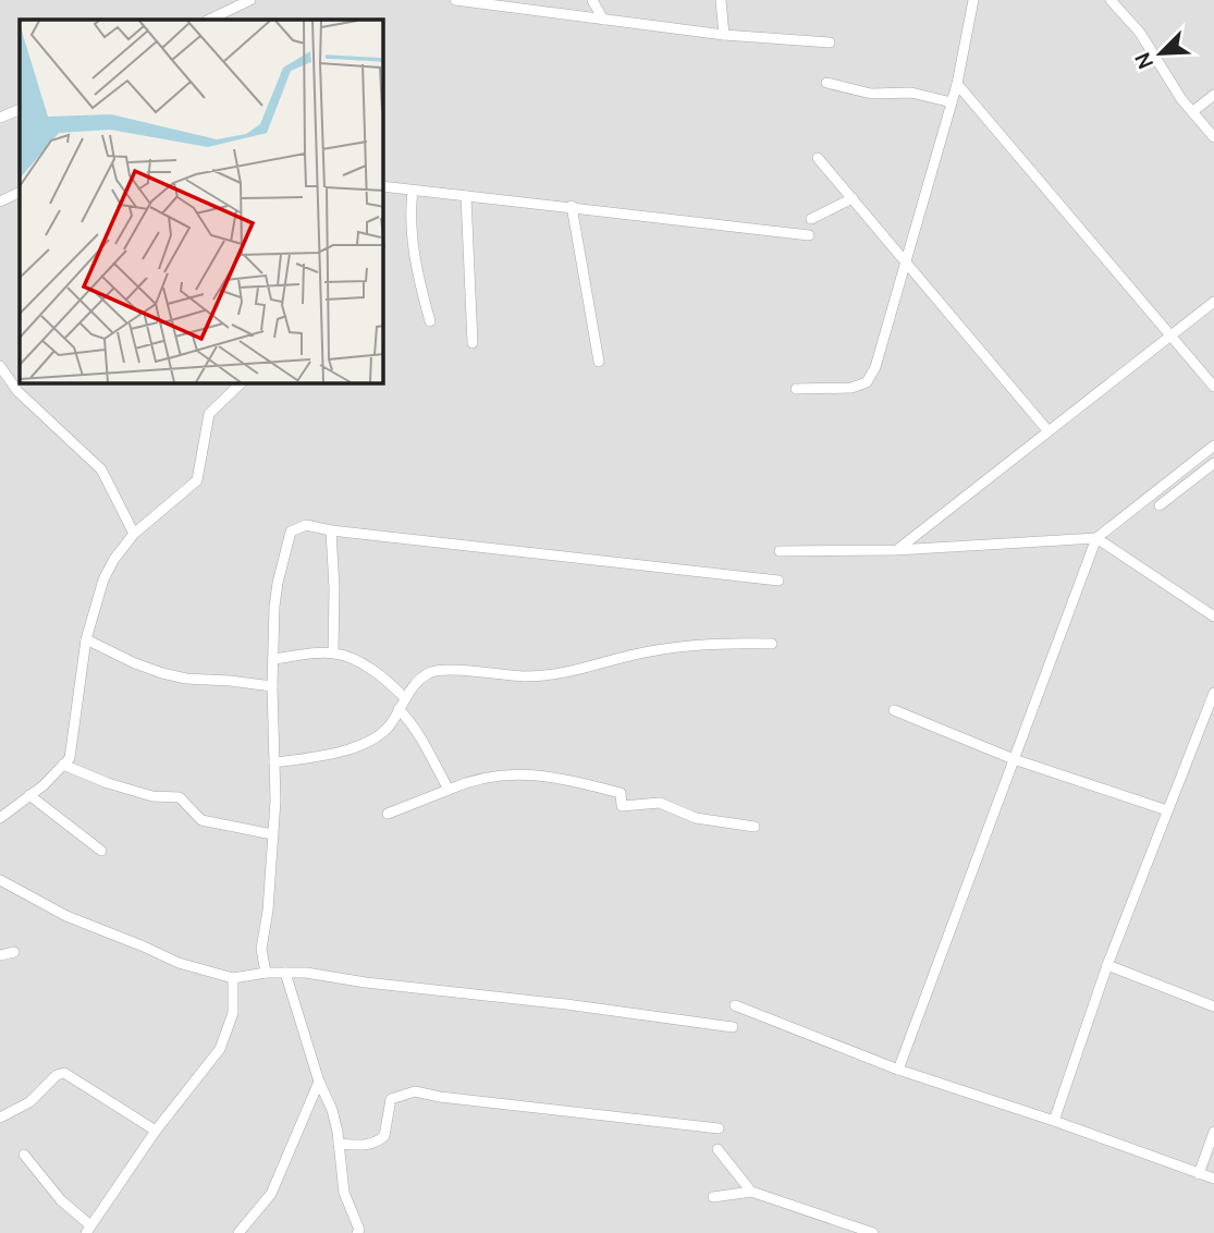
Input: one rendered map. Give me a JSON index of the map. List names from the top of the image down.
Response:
{
  "north": "bottom left"
}
